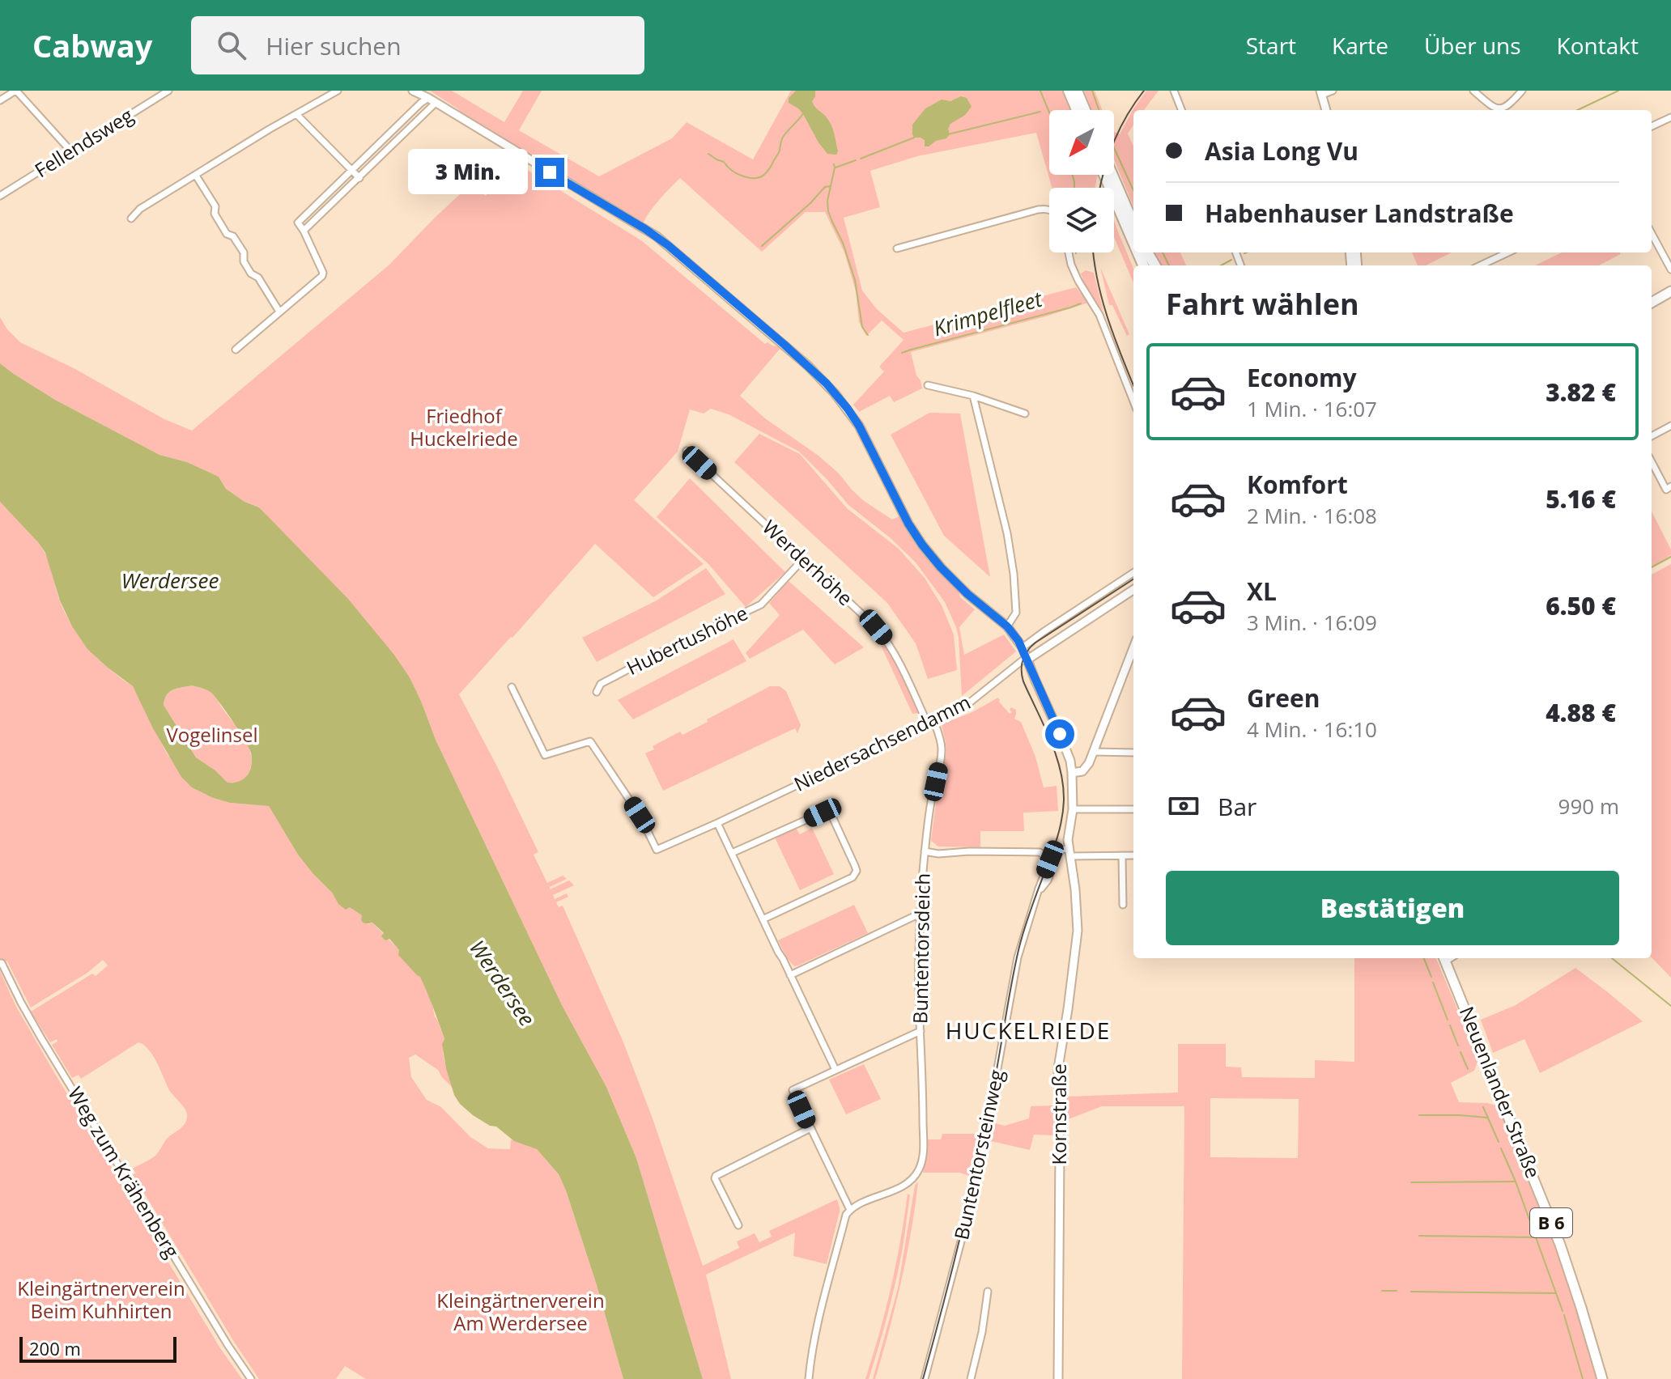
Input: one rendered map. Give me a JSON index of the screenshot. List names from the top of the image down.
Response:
{
  "streets": {
    "main road": ["Neuenlander Straße", "B 6"],
    "street": [
      "Fellendsweg",
      "Werderhöhe",
      "Hubertushöhe",
      "Niedersachsendamm",
      "Buntentorsdeich",
      "Kornstraße",
      "Buntentorsteinweg",
      "Weg zum Krähenberg"
    ]
  },
  "crossings": [
    ["Werderhöhe", "Hubertushöhe"],
    ["Werderhöhe", "Niedersachsendamm"],
    ["Werderhöhe", "Buntentorsdeich"],
    ["Niedersachsendamm", "Buntentorsdeich"],
    ["Kornstraße", "Buntentorsteinweg"]
  ],
  "districts": ["HUCKELRIEDE"],
  "water": ["Krimpelfleet", "Werdersee"],
  "parks": [
    "Friedhof Huckelriede",
    "Vogelinsel",
    "Kleingärtnerverein Beim Kuhhirten",
    "Kleingärtnerverein Am Werdersee"
  ],
  "scale_bar": "200 m",
  "north": "bottom left",
  "page": {
    "header": "Cabway",
    "search": "Hier suchen",
    "nav": [
      "Start",
      "Karte",
      "Über uns",
      "Kontakt"
    ],
    "banner": ["Asia Long Vu", "Habenhauser Landstraße"],
    "bubble": "3 Min.",
    "heading": "Fahrt wählen",
    "list": [
      {
        "name": "Economy",
        "note": "1 Min. · 16:07",
        "value": "3.82 €"
      },
      {
        "name": "Komfort",
        "note": "2 Min. · 16:08",
        "value": "5.16 €"
      },
      {
        "name": "XL",
        "note": "3 Min. · 16:09",
        "value": "6.50 €"
      },
      {
        "name": "Green",
        "note": "4 Min. · 16:10",
        "value": "4.88 €"
      }
    ],
    "pay": ["Bar", "990 m"],
    "buttons": "Bestätigen",
    "scale": "200 m"
  }
}
